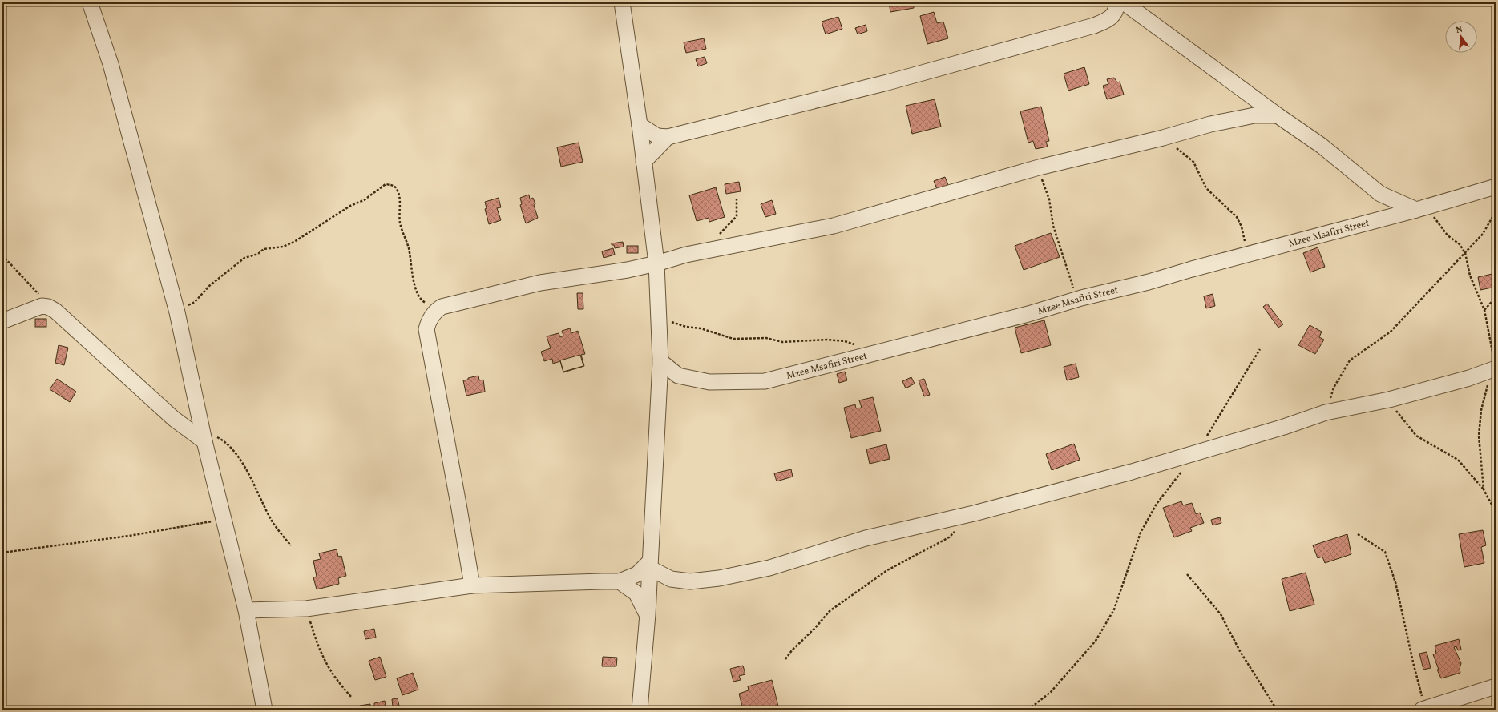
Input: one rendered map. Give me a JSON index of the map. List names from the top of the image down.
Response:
{
  "streets": {
    "street": ["Mzee Msafiri Street"]
  },
  "north": "top"
}
